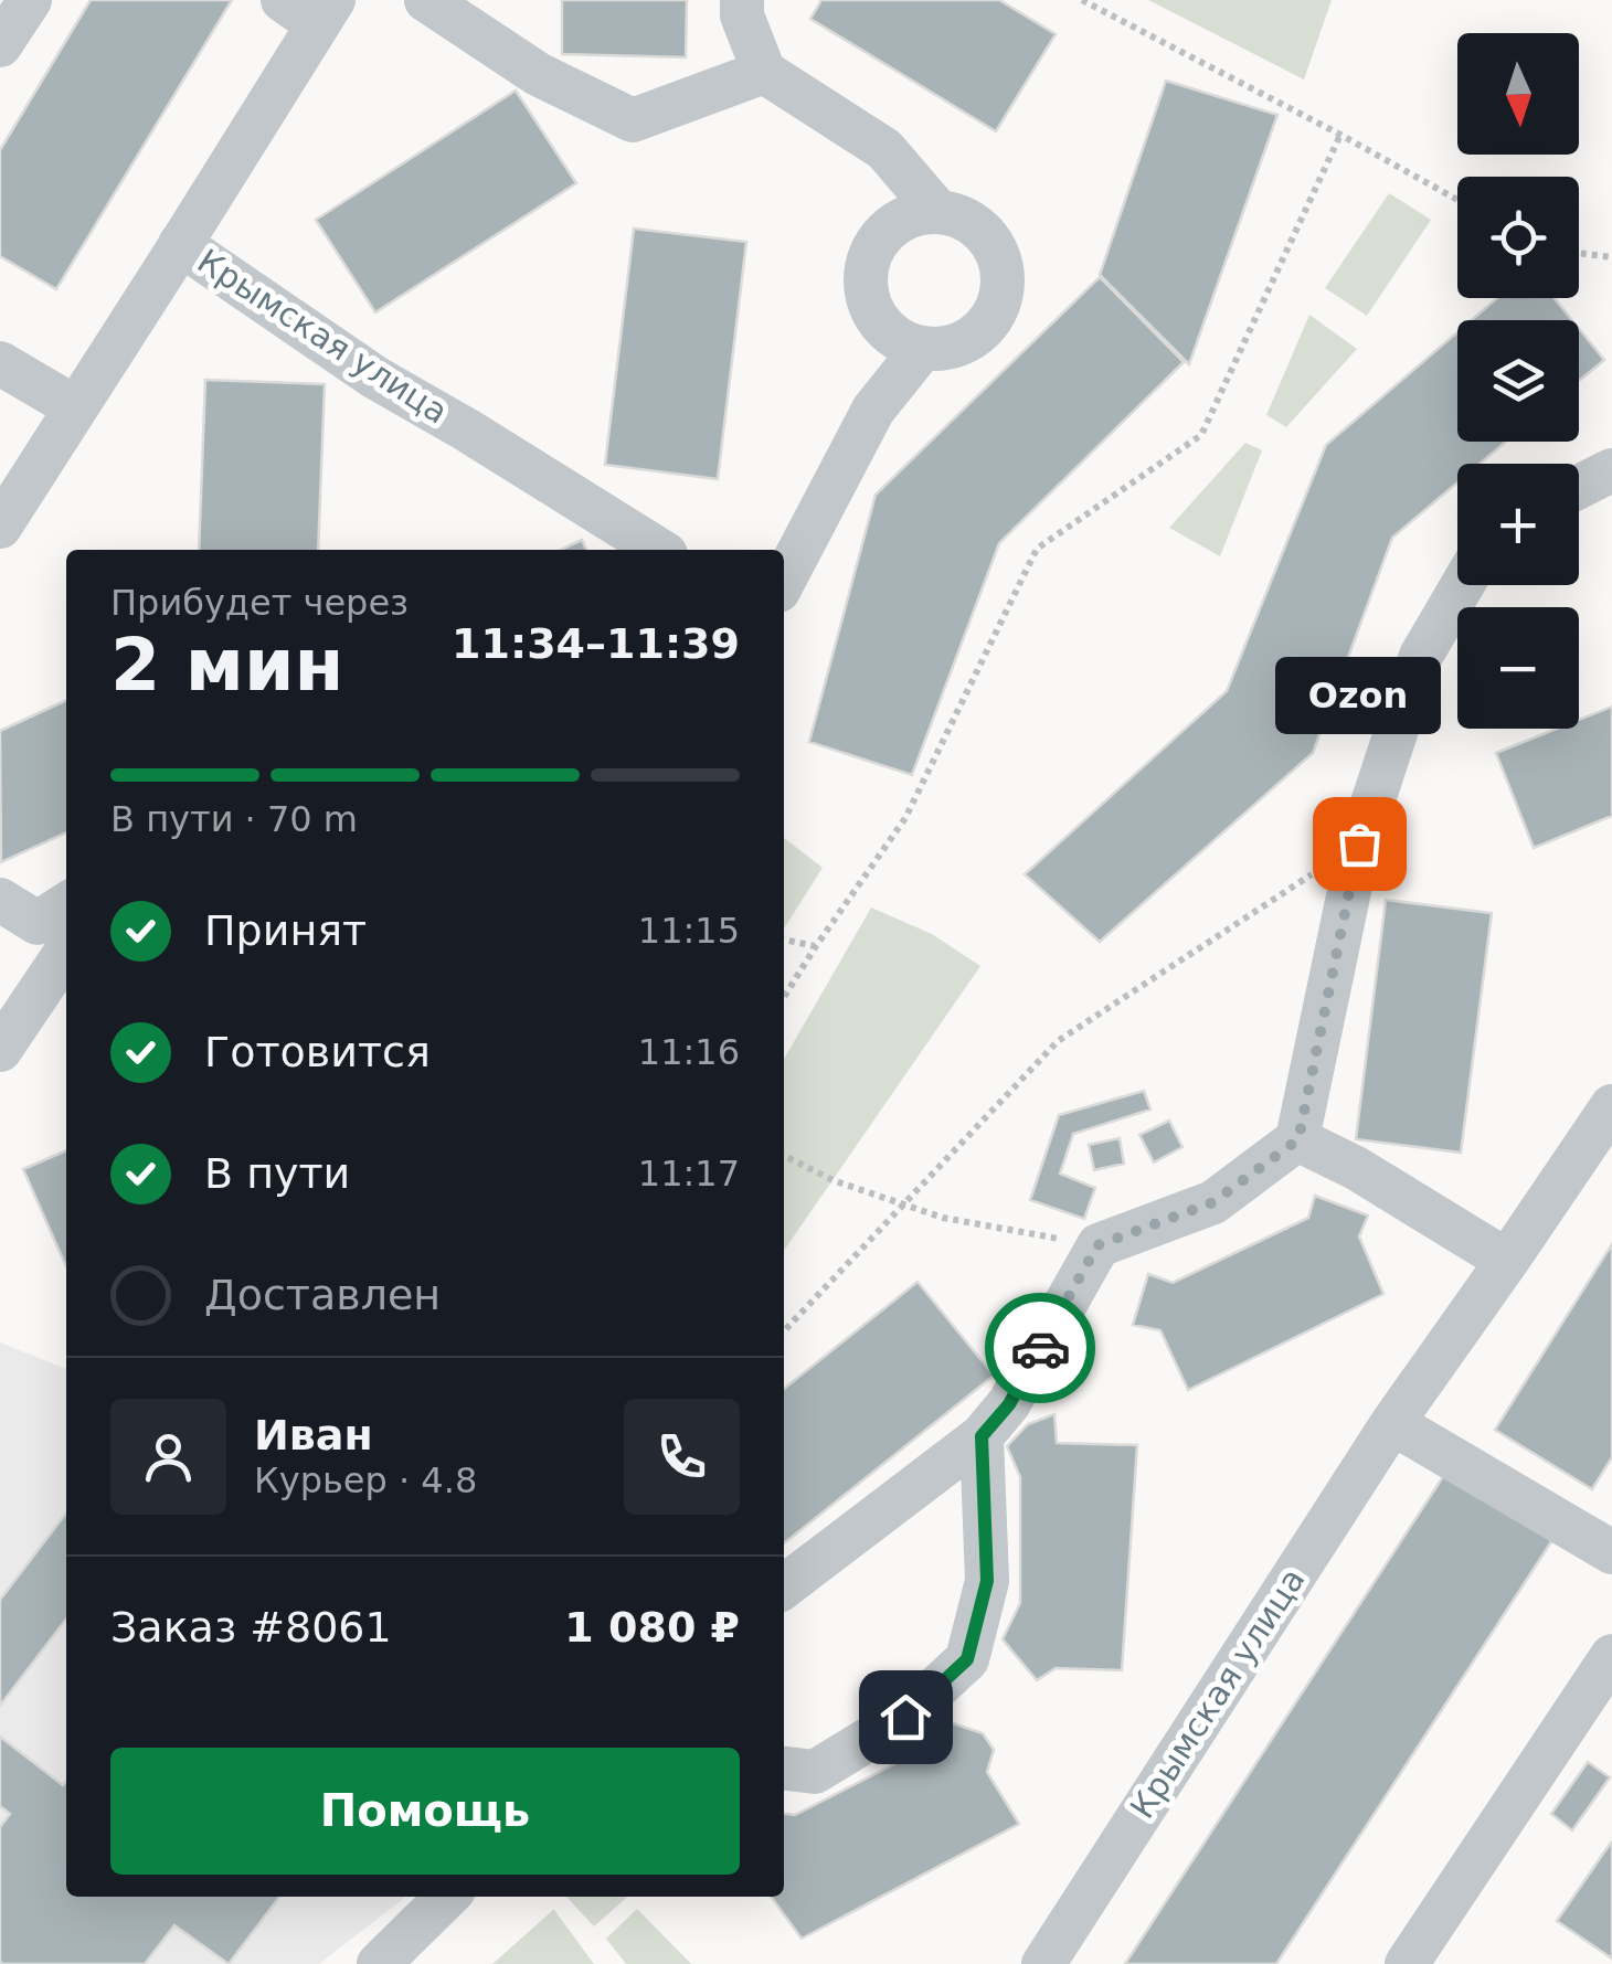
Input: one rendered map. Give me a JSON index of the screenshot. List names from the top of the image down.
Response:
{
  "streets": {
    "street": ["Крымская улица"]
  },
  "places": ["Ozon"],
  "north": "bottom",
  "page": {
    "map_buttons": ["+", "−"],
    "heading": ["2 мин", "Прибудет через", "11:34–11:39"],
    "panel": [
      "Иван",
      "Курьер · 4.8",
      "Заказ #8061",
      "1 080 ₽"
    ],
    "bubble": "Ozon",
    "bar": "В пути · 70 m",
    "list": [
      ["Принят", "11:15"],
      ["Готовится", "11:16"],
      ["В пути", "11:17"],
      "Доставлен"
    ],
    "buttons": "Помощь"
  }
}
